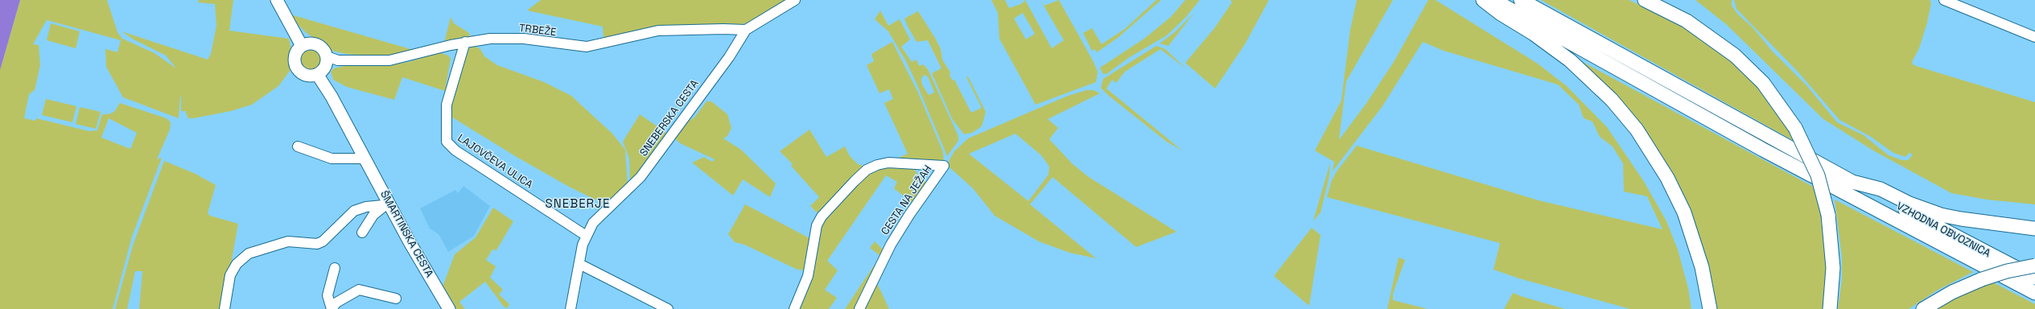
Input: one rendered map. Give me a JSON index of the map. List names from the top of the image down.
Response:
{
  "streets": {
    "highway": ["VZHODNA OBVOZNICA"],
    "main road": ["ŠMARTINSKA CESTA"],
    "street": [
      "TRBEŽE",
      "SNEBERSKA CESTA",
      "LAJOVČEVA ULICA",
      "CESTA NA JEŽAH"
    ]
  },
  "crossings": [
    ["TRBEŽE", "SNEBERSKA CESTA"],
    ["TRBEŽE", "LAJOVČEVA ULICA"],
    ["TRBEŽE", "ŠMARTINSKA CESTA"],
    ["SNEBERSKA CESTA", "LAJOVČEVA ULICA"]
  ],
  "districts": ["SNEBERJE"]
}
